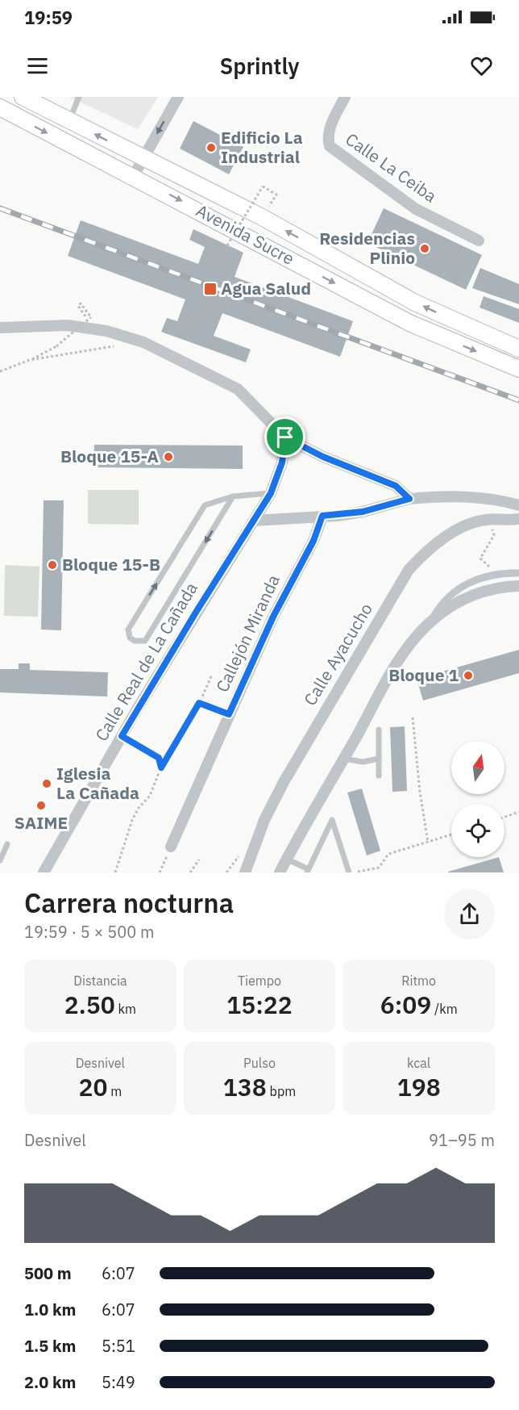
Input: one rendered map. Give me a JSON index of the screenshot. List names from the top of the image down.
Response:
{
  "streets": {
    "main road": ["Avenida Sucre"],
    "street": [
      "Calle La Ceiba",
      "Callejón Miranda",
      "Calle Ayacucho",
      "Calle Real de La Cañada"
    ]
  },
  "places": {
    "other": [
      "Edificio La Industrial",
      "Residencias Plinio",
      "Bloque 15-A",
      "Bloque 15-B",
      "Bloque 1",
      "Iglesia La Cañada",
      "SAIME"
    ],
    "transit": ["Agua Salud"]
  },
  "north": "top",
  "page": {
    "status": "19:59",
    "header": "Sprintly",
    "heading": ["Carrera nocturna", "19:59 · 5 × 500 m"],
    "stats": [
      ["Distancia", "2.50 km"],
      ["Tiempo", "15:22"],
      ["Ritmo", "6:09 /km"],
      ["Desnivel", "20 m"],
      ["Pulso", "138 bpm"],
      ["kcal", "198"]
    ],
    "chart": ["Desnivel", "91–95 m"],
    "list": [
      {
        "name": "500 m",
        "note": "6:07"
      },
      {
        "name": "1.0 km",
        "note": "6:07"
      },
      {
        "name": "1.5 km",
        "note": "5:51"
      },
      {
        "name": "2.0 km",
        "note": "5:49"
      }
    ]
  }
}
